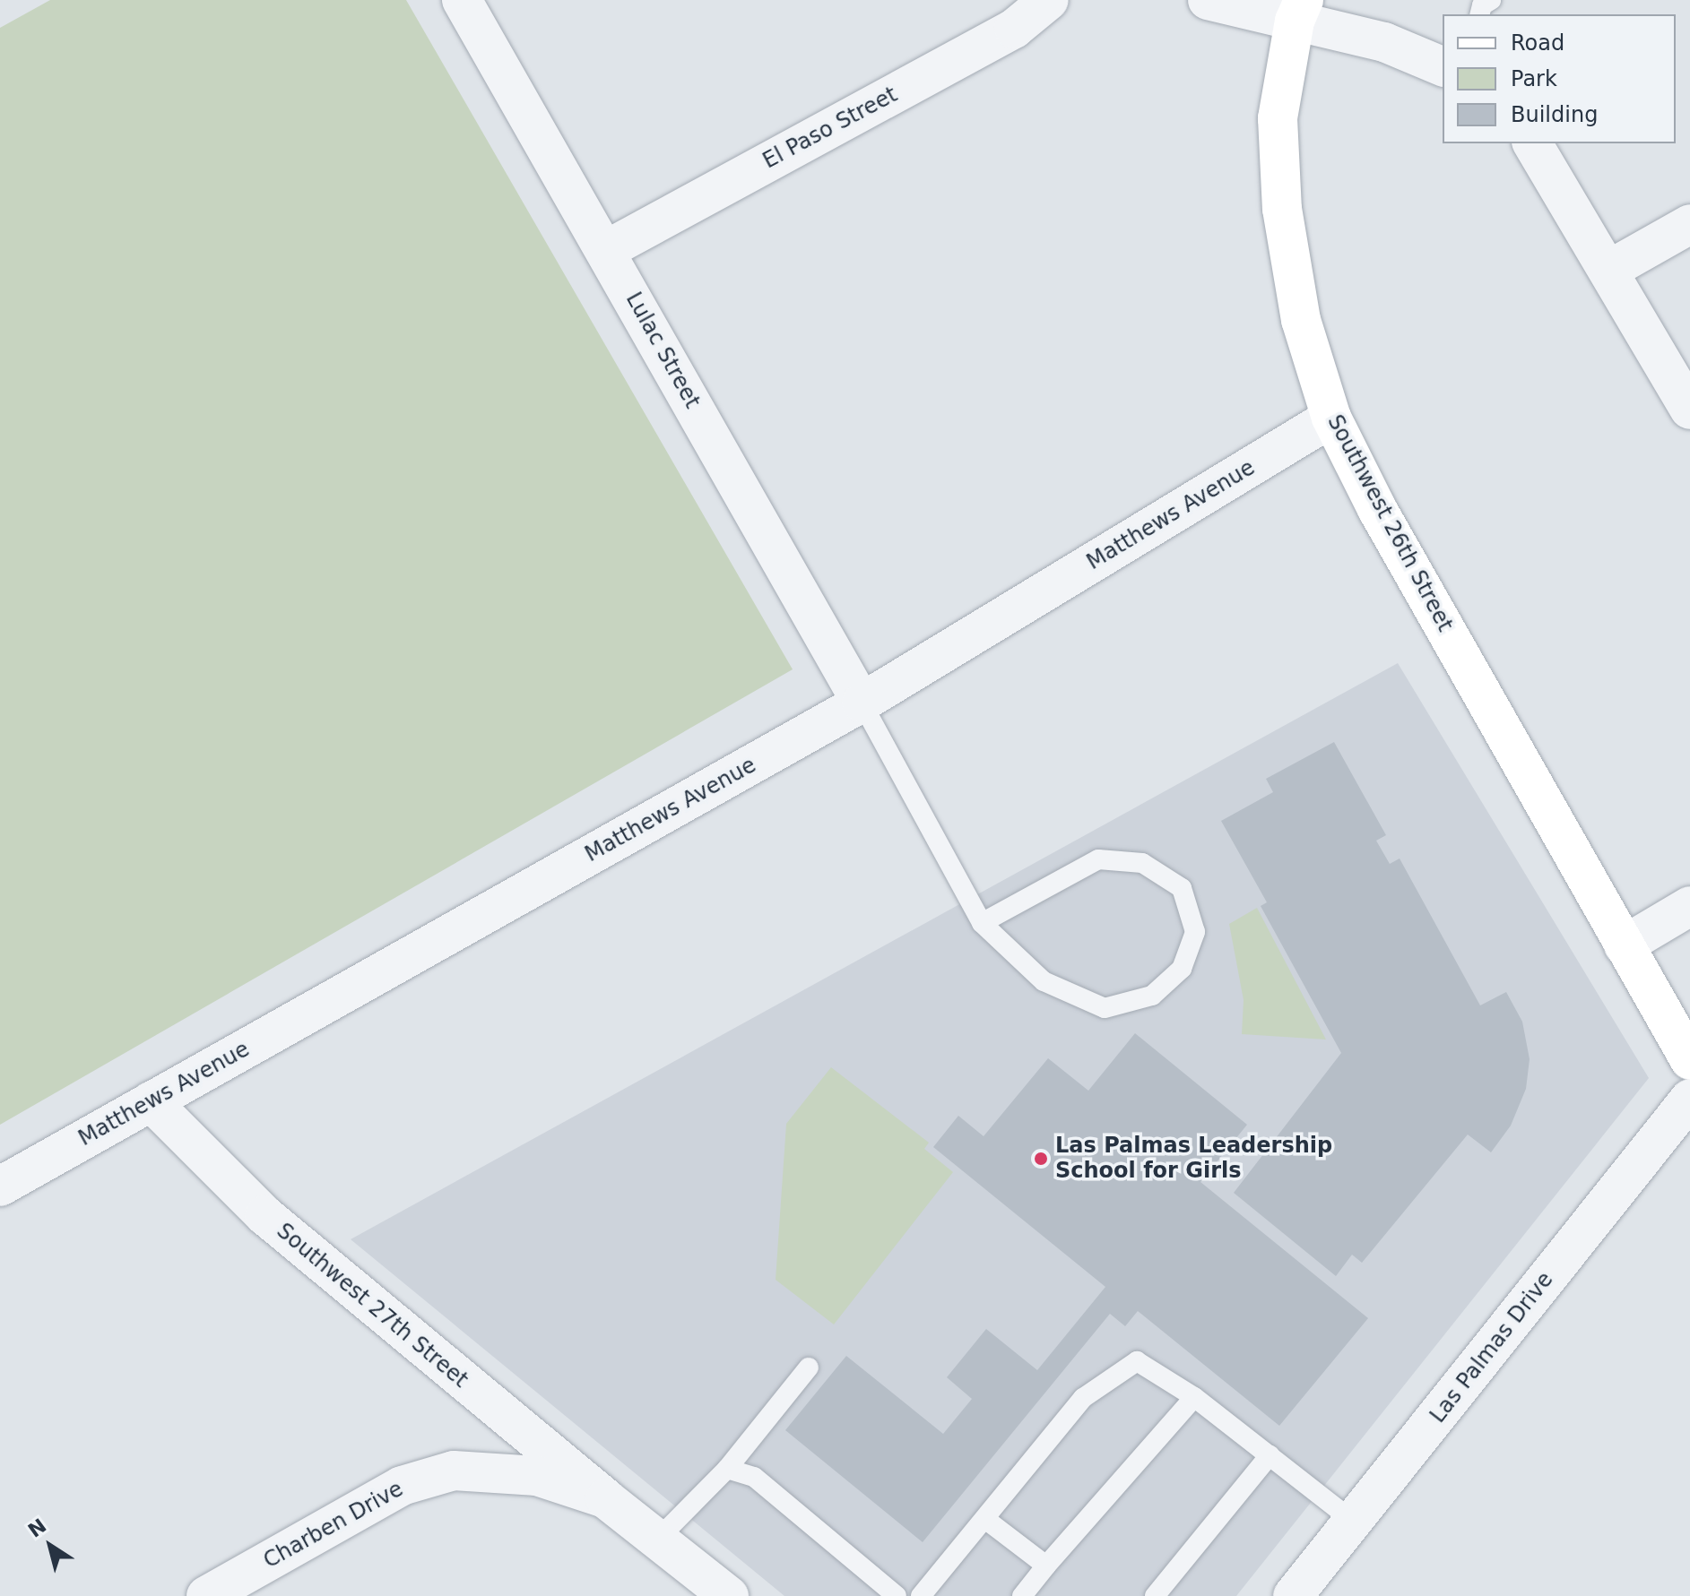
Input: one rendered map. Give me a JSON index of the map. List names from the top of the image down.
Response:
{
  "streets": {
    "main road": ["Southwest 26th Street"],
    "street": [
      "El Paso Street",
      "Lulac Street",
      "Matthews Avenue",
      "Southwest 27th Street",
      "Las Palmas Drive",
      "Charben Drive"
    ]
  },
  "crossings": [
    ["El Paso Street", "Lulac Street"],
    ["Lulac Street", "Matthews Avenue"],
    ["Matthews Avenue", "Southwest 26th Street"],
    ["Matthews Avenue", "Southwest 27th Street"],
    ["Southwest 27th Street", "Charben Drive"]
  ],
  "places": ["Las Palmas Leadership School for Girls"],
  "legend": ["Road", "Park", "Building"],
  "north": "top left"
}
